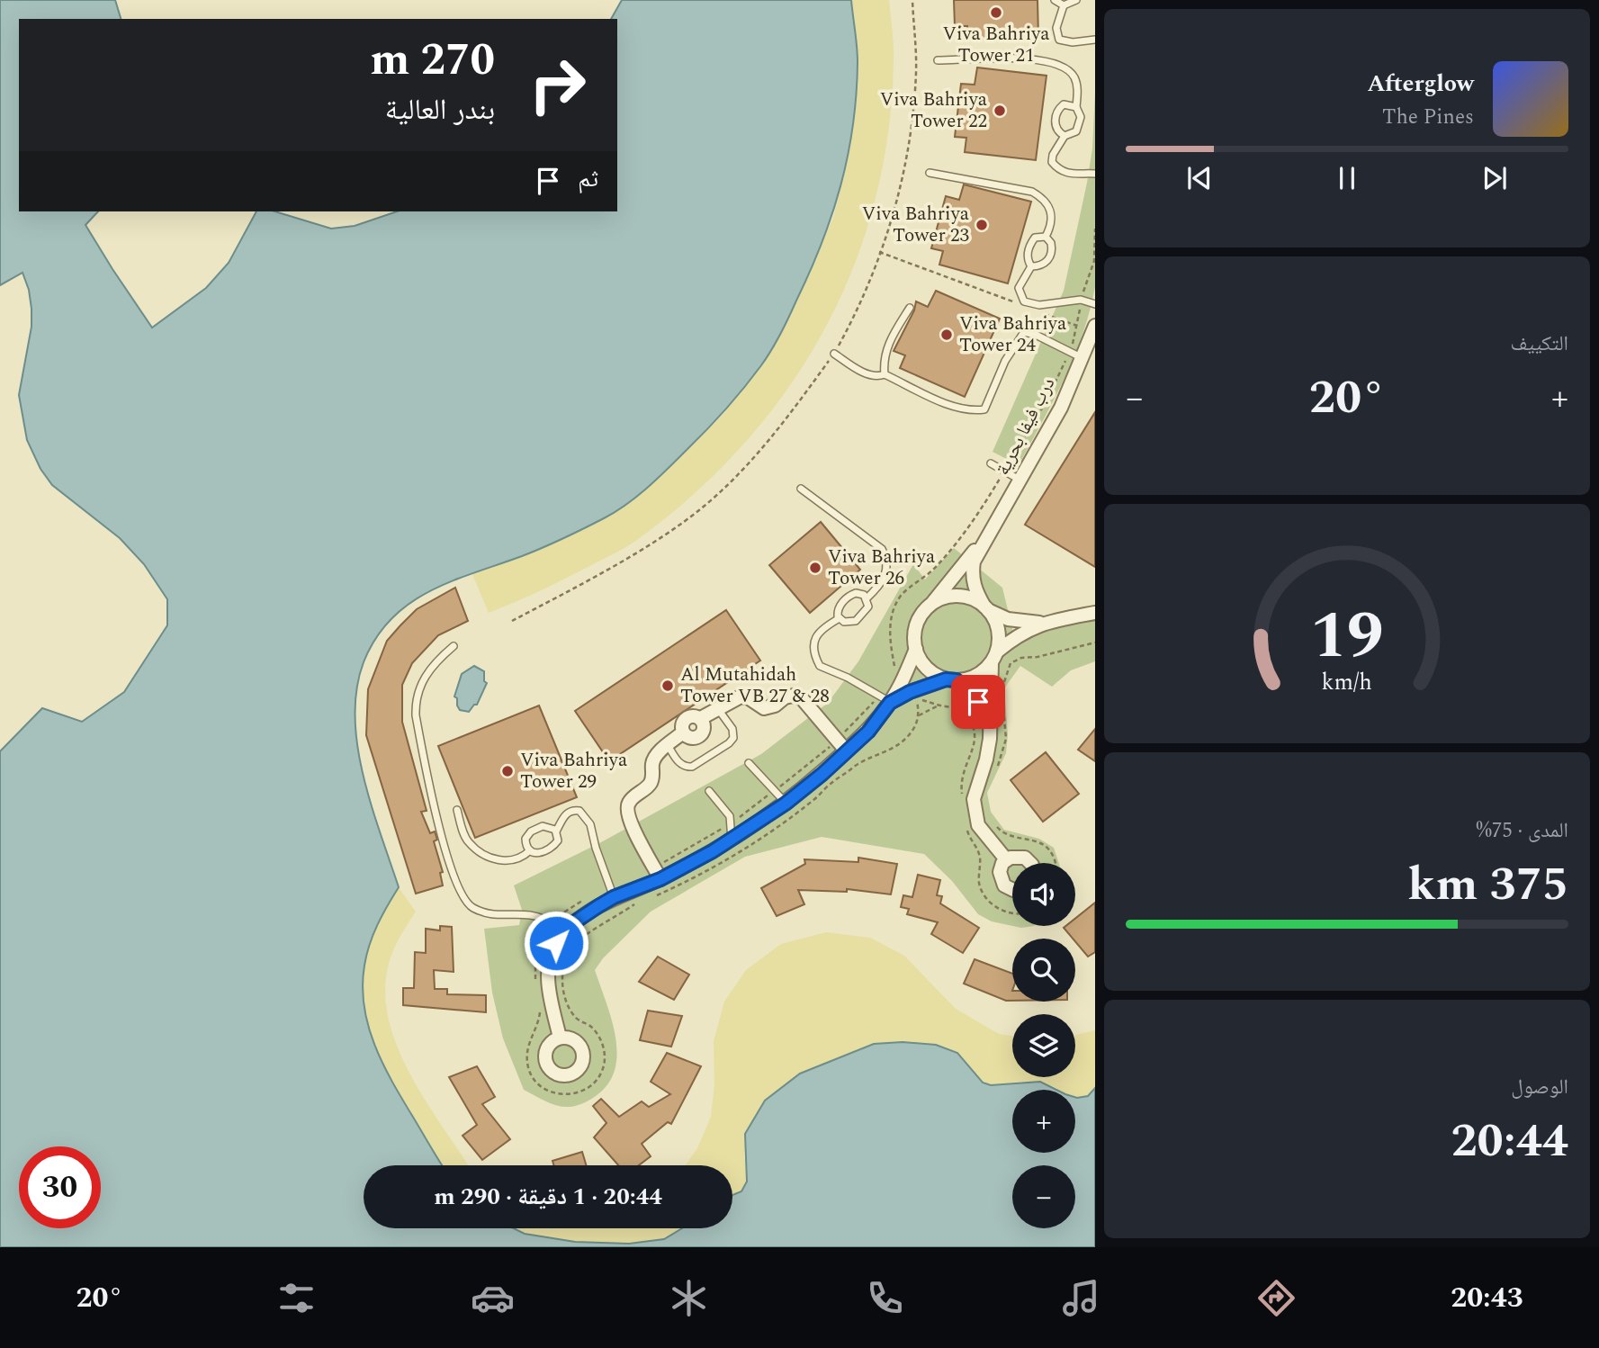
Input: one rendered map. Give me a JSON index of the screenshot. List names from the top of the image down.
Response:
{
  "streets": {
    "street": ["درب فيفا بحرية"]
  },
  "places": [
    "Viva Bahriya Tower 21",
    "Viva Bahriya Tower 22",
    "Viva Bahriya Tower 23",
    "Viva Bahriya Tower 24",
    "Viva Bahriya Tower 26",
    "Al Mutahidah Tower VB 27 & 28",
    "Viva Bahriya Tower 29"
  ],
  "page": {
    "turn": ["270 m", "بندر العالية"],
    "song": ["Afterglow", "The Pines"],
    "then": "ثم",
    "tile": [
      "التكييف",
      ["المدى · 75%", "375 km"],
      ["الوصول", "20:44"]
    ],
    "heat": ["−", "20°", "+"],
    "map_buttons": ["+", "−"],
    "limit": "30",
    "trip": "20:44 · 1 دقيقة · 290 m",
    "tabs": ["20:43", "20°"],
    "gauge": ["19", "km/h"]
  }
}
